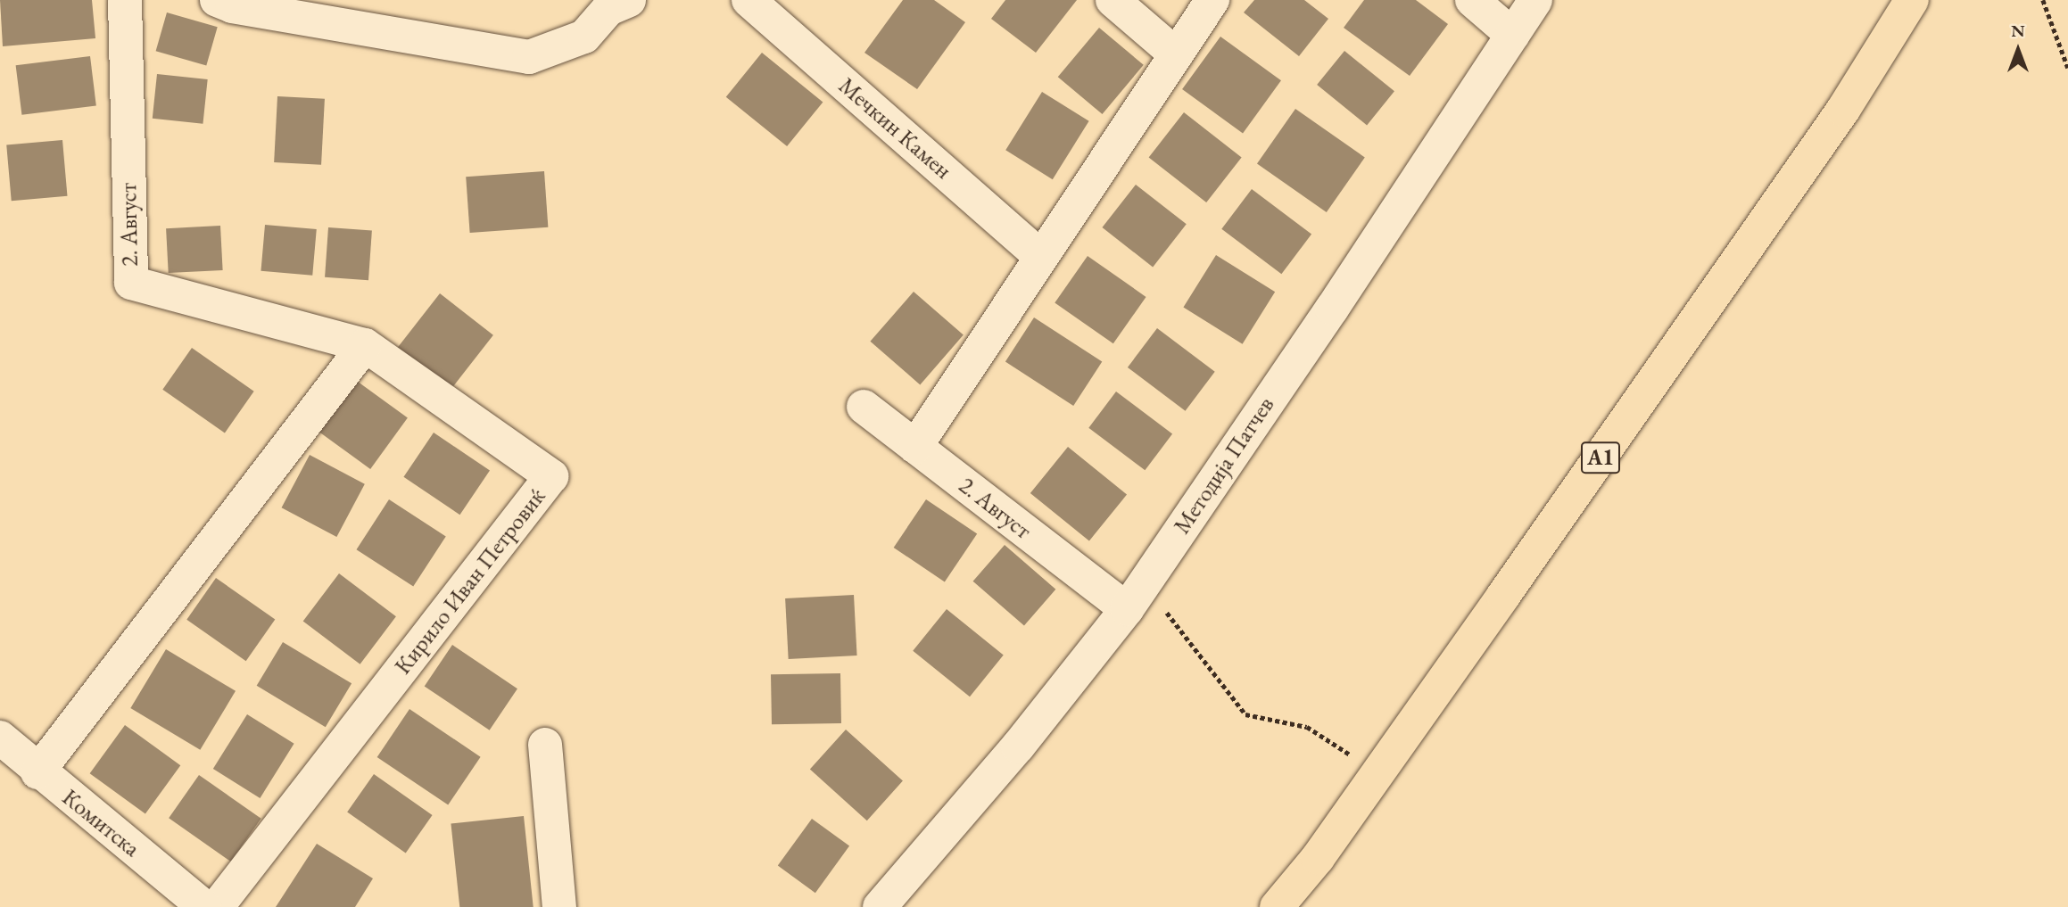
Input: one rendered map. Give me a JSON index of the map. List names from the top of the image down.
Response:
{
  "streets": {
    "main road": ["A1"],
    "street": [
      "Мечкин Камен",
      "2. Август",
      "Методиjа Патчев",
      "Кирило Иван Петровиќ",
      "Комитска"
    ]
  },
  "crossings": [
    ["2. Август", "Методиjа Патчев"],
    ["2. Август", "Кирило Иван Петровиќ"]
  ],
  "north": "top"
}
